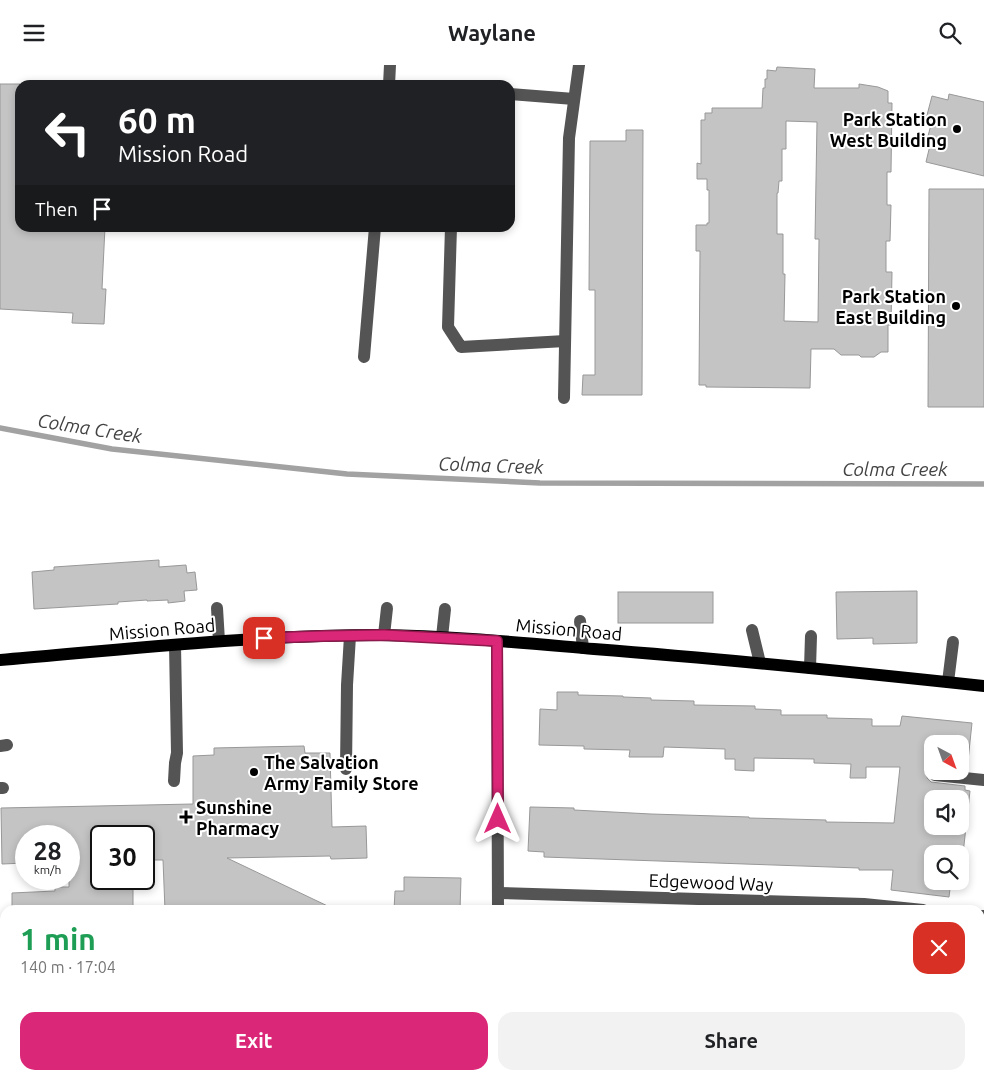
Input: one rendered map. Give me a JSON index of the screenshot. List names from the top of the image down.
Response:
{
  "streets": {
    "main road": ["Mission Road"],
    "street": ["Edgewood Way"]
  },
  "water": ["Colma Creek"],
  "places": {
    "other": ["Park Station West Building", "Park Station East Building", "The Salvation Army Family Store"],
    "health": ["Sunshine Pharmacy"]
  },
  "north": "bottom right",
  "page": {
    "header": "Waylane",
    "turn": ["60 m", "Mission Road"],
    "then": "Then",
    "speed": "28 km/h",
    "limit": "30",
    "heading": ["1 min", "140 m · 17:04"],
    "buttons": ["Exit", "Share"]
  }
}
